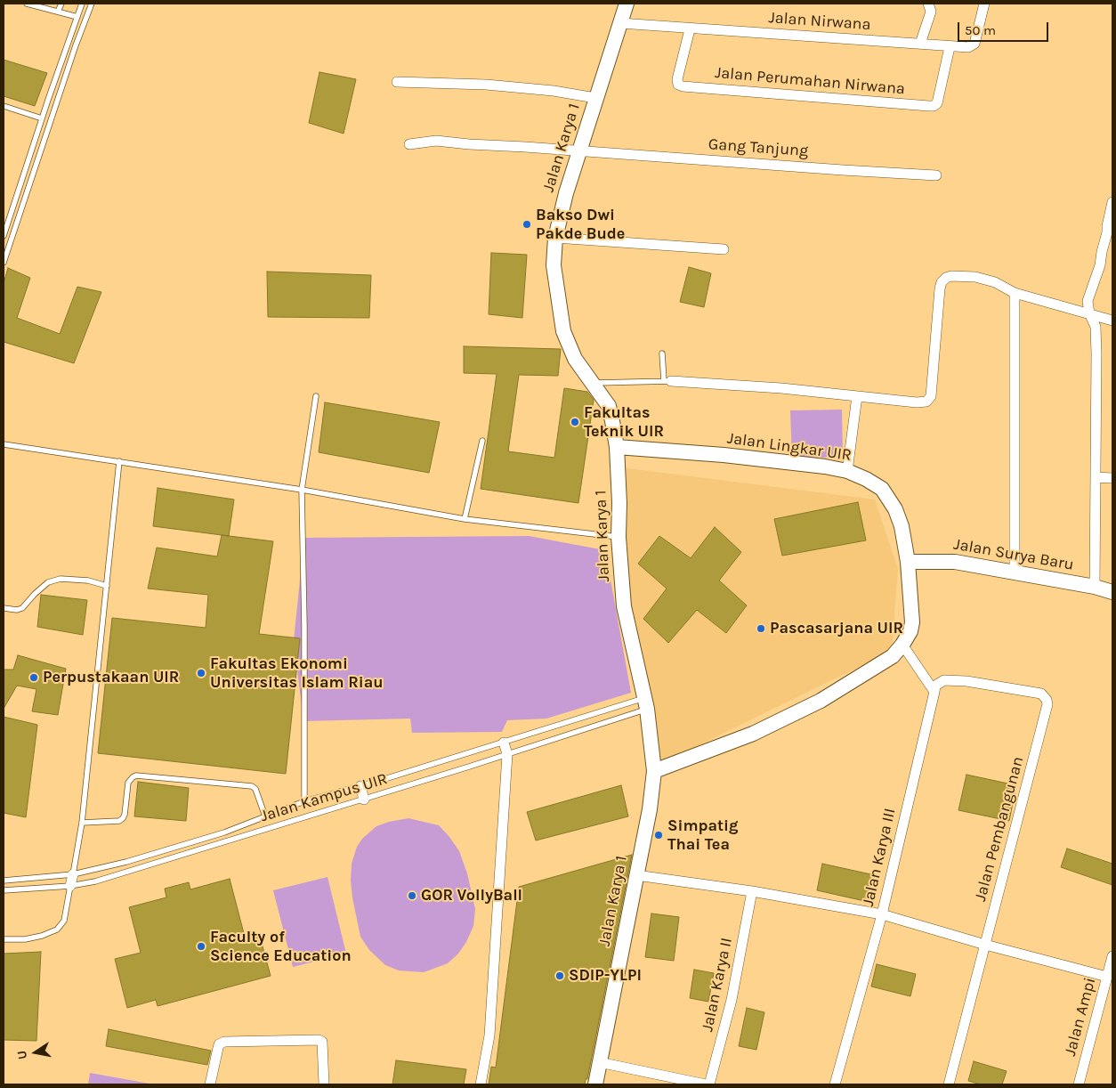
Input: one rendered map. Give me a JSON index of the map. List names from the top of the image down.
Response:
{
  "streets": {
    "street": [
      "Jalan Nirwana",
      "Jalan Perumahan Nirwana",
      "Jalan Karya 1",
      "Gang Tanjung",
      "Jalan Lingkar UIR",
      "Jalan Surya Baru",
      "Jalan Pembangunan",
      "Jalan Karya III",
      "Jalan Karya II",
      "Jalan Ampi"
    ],
    "lane": ["Jalan Kampus UIR"]
  },
  "crossings": [
    ["Jalan Nirwana", "Jalan Perumahan Nirwana"],
    ["Jalan Nirwana", "Jalan Karya 1"],
    ["Jalan Karya 1", "Gang Tanjung"],
    ["Jalan Karya 1", "Jalan Lingkar UIR"],
    ["Jalan Karya 1", "Jalan Kampus UIR"],
    ["Jalan Lingkar UIR", "Jalan Surya Baru"],
    ["Jalan Pembangunan", "Jalan Karya III"]
  ],
  "places": [
    "Bakso Dwi Pakde Bude",
    "Fakultas Teknik UIR",
    "Pascasarjana UIR",
    "Fakultas Ekonomi Universitas Islam Riau",
    "Perpustakaan UIR",
    "Simpatig Thai Tea",
    "GOR VollyBall",
    "Faculty of Science Education",
    "SDIP-YLPI"
  ],
  "scale_bar": "50 m",
  "north": "left"
}
